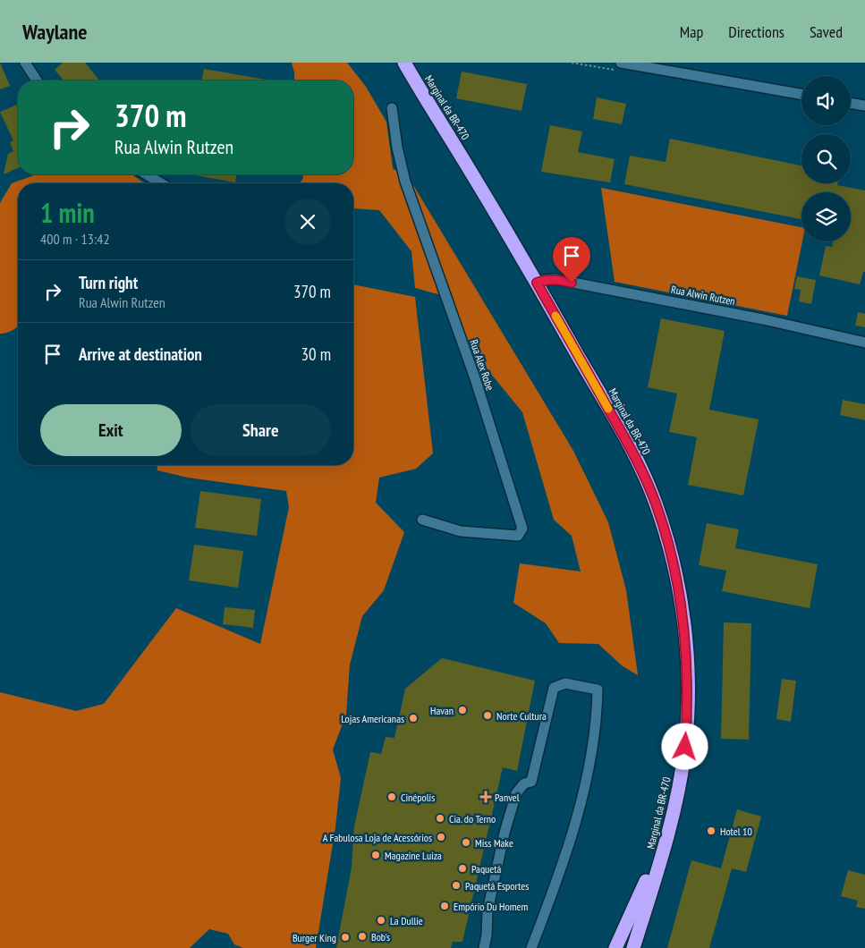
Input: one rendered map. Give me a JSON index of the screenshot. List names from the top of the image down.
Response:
{
  "streets": {
    "highway": ["Marginal da BR-470"],
    "street": ["Rua Alwin Rutzen", "Rua Alex Robe"]
  },
  "crossings": [
    ["Marginal da BR-470", "Rua Alwin Rutzen"]
  ],
  "places": {
    "other": [
      "Havan",
      "Norte Cultura",
      "Lojas Americanas",
      "Cinépolis",
      "Cia. do Terno",
      "Hotel 10",
      "A Fabulosa Loja de Acessórios",
      "Miss Make",
      "Magazine Luiza",
      "Paquetá",
      "Paquetá Esportes",
      "Empório Du Homem",
      "La Dullie",
      "Bob's",
      "Burger King"
    ],
    "health": ["Panvel"]
  },
  "page": {
    "header": "Waylane",
    "nav": ["Map", "Directions", "Saved"],
    "turn": ["370 m", "Rua Alwin Rutzen"],
    "heading": ["1 min", "400 m · 13:42"],
    "list": [
      {
        "name": "Turn right",
        "note": "Rua Alwin Rutzen",
        "value": "370 m"
      },
      {
        "name": "Arrive at destination",
        "value": "30 m"
      }
    ],
    "buttons": ["Exit", "Share"]
  }
}
